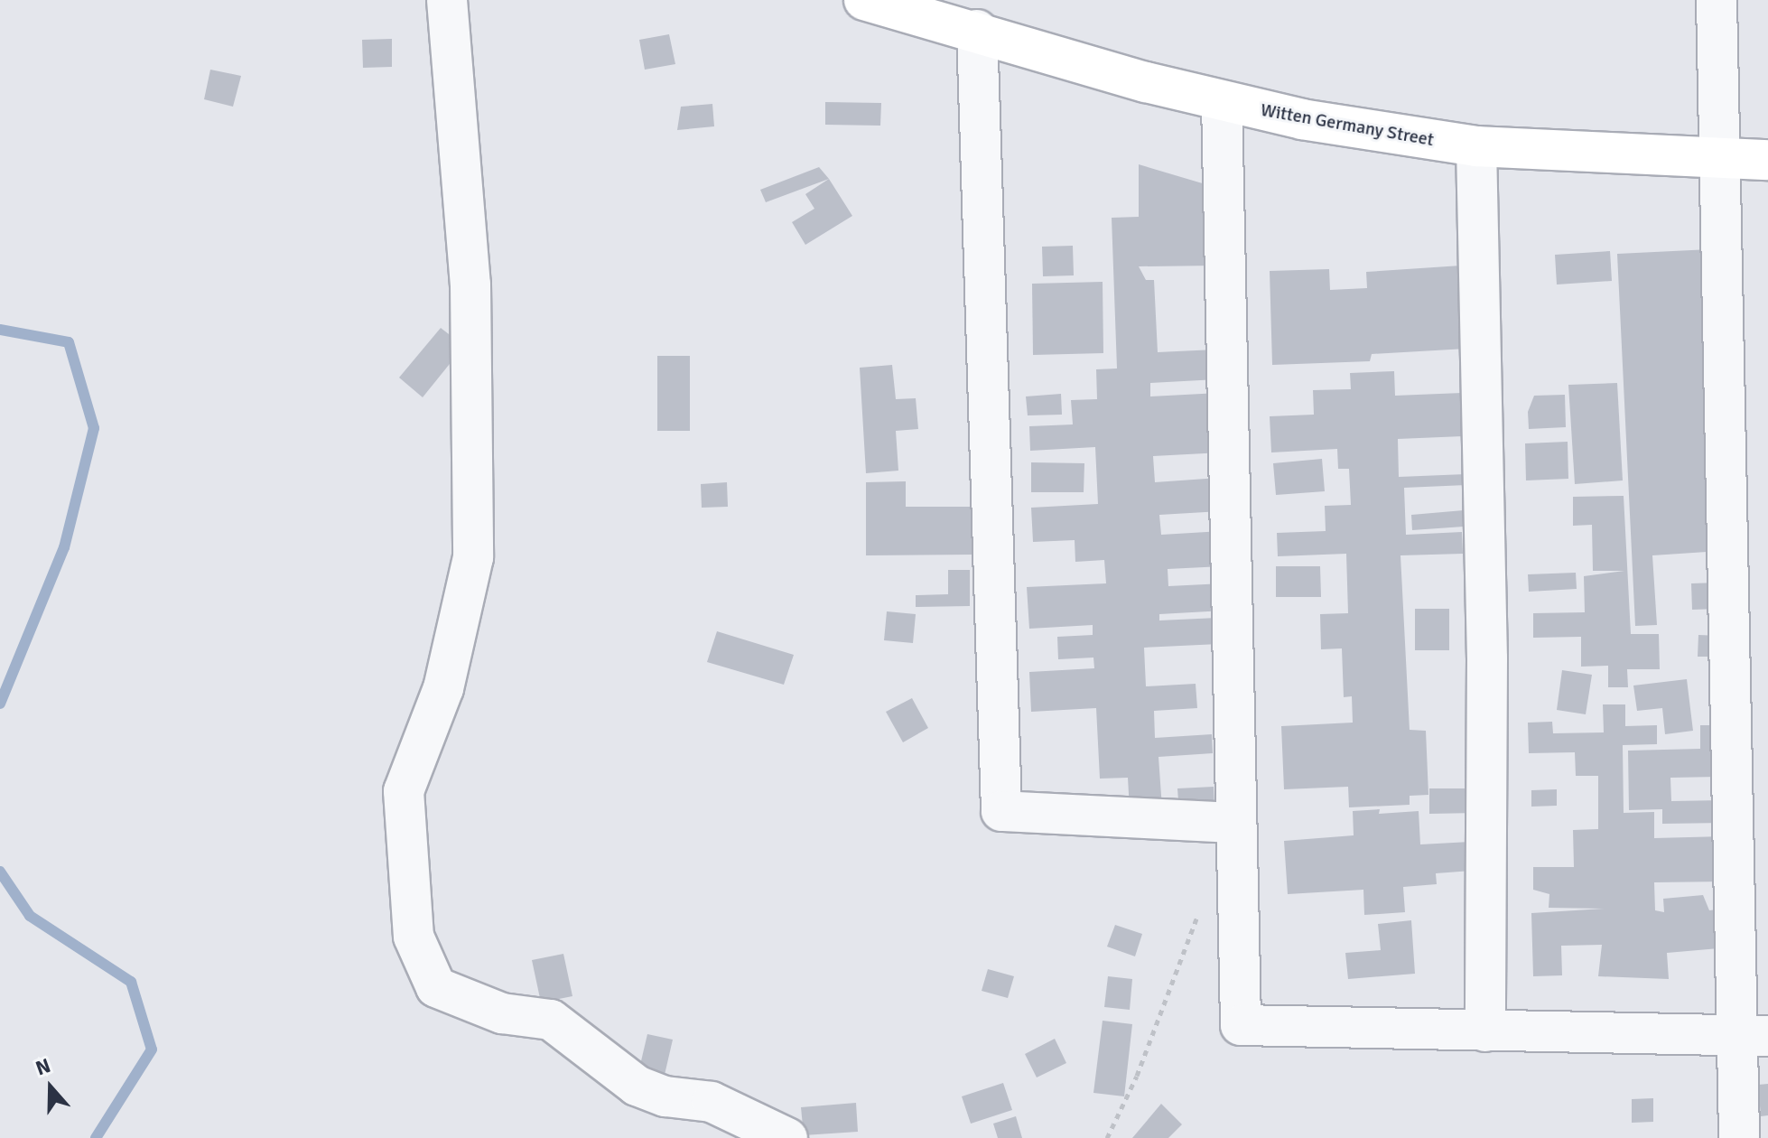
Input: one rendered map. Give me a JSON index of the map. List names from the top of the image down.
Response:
{
  "streets": {
    "street": ["Witten Germany Street"]
  },
  "north": "top"
}
